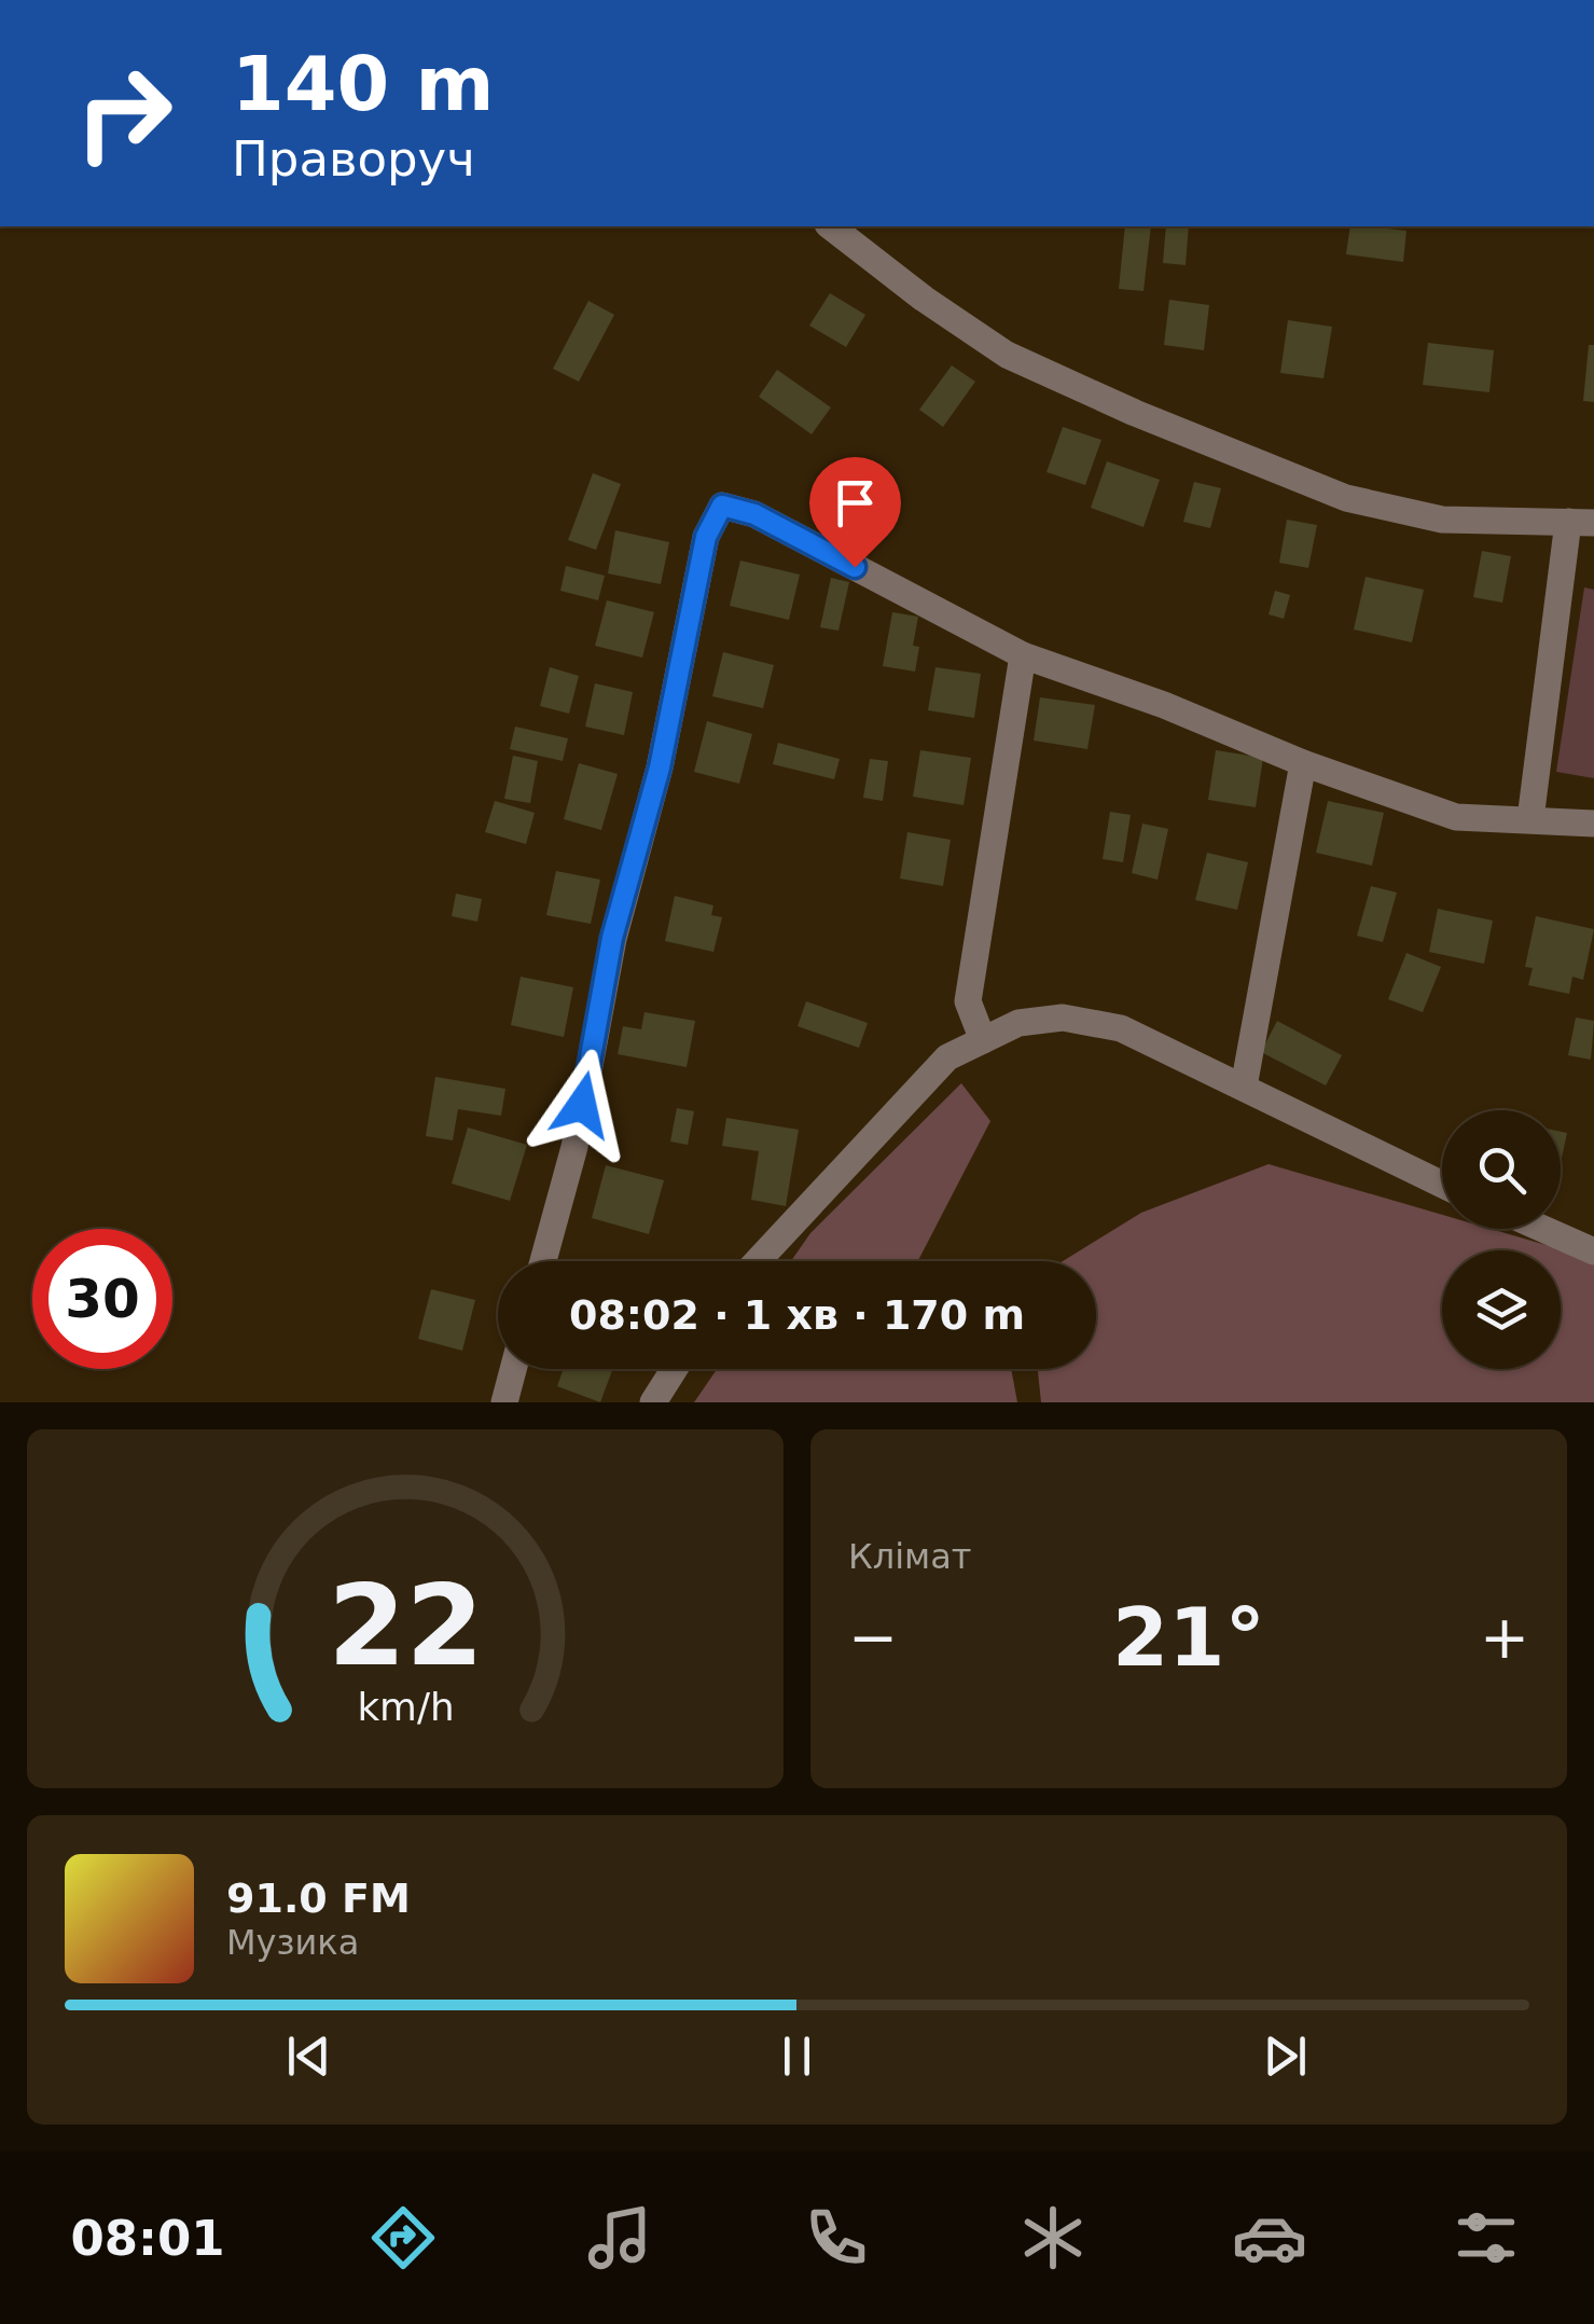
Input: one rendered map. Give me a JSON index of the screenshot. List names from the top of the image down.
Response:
{
  "page": {
    "turn": ["140 m", "Праворуч"],
    "limit": "30",
    "trip": "08:02 · 1 хв · 170 m",
    "tile": "Клімат",
    "heat": ["−", "21°", "+"],
    "song": ["91.0 FM", "Музика"],
    "tabs": "08:01",
    "gauge": ["22", "km/h"]
  }
}
